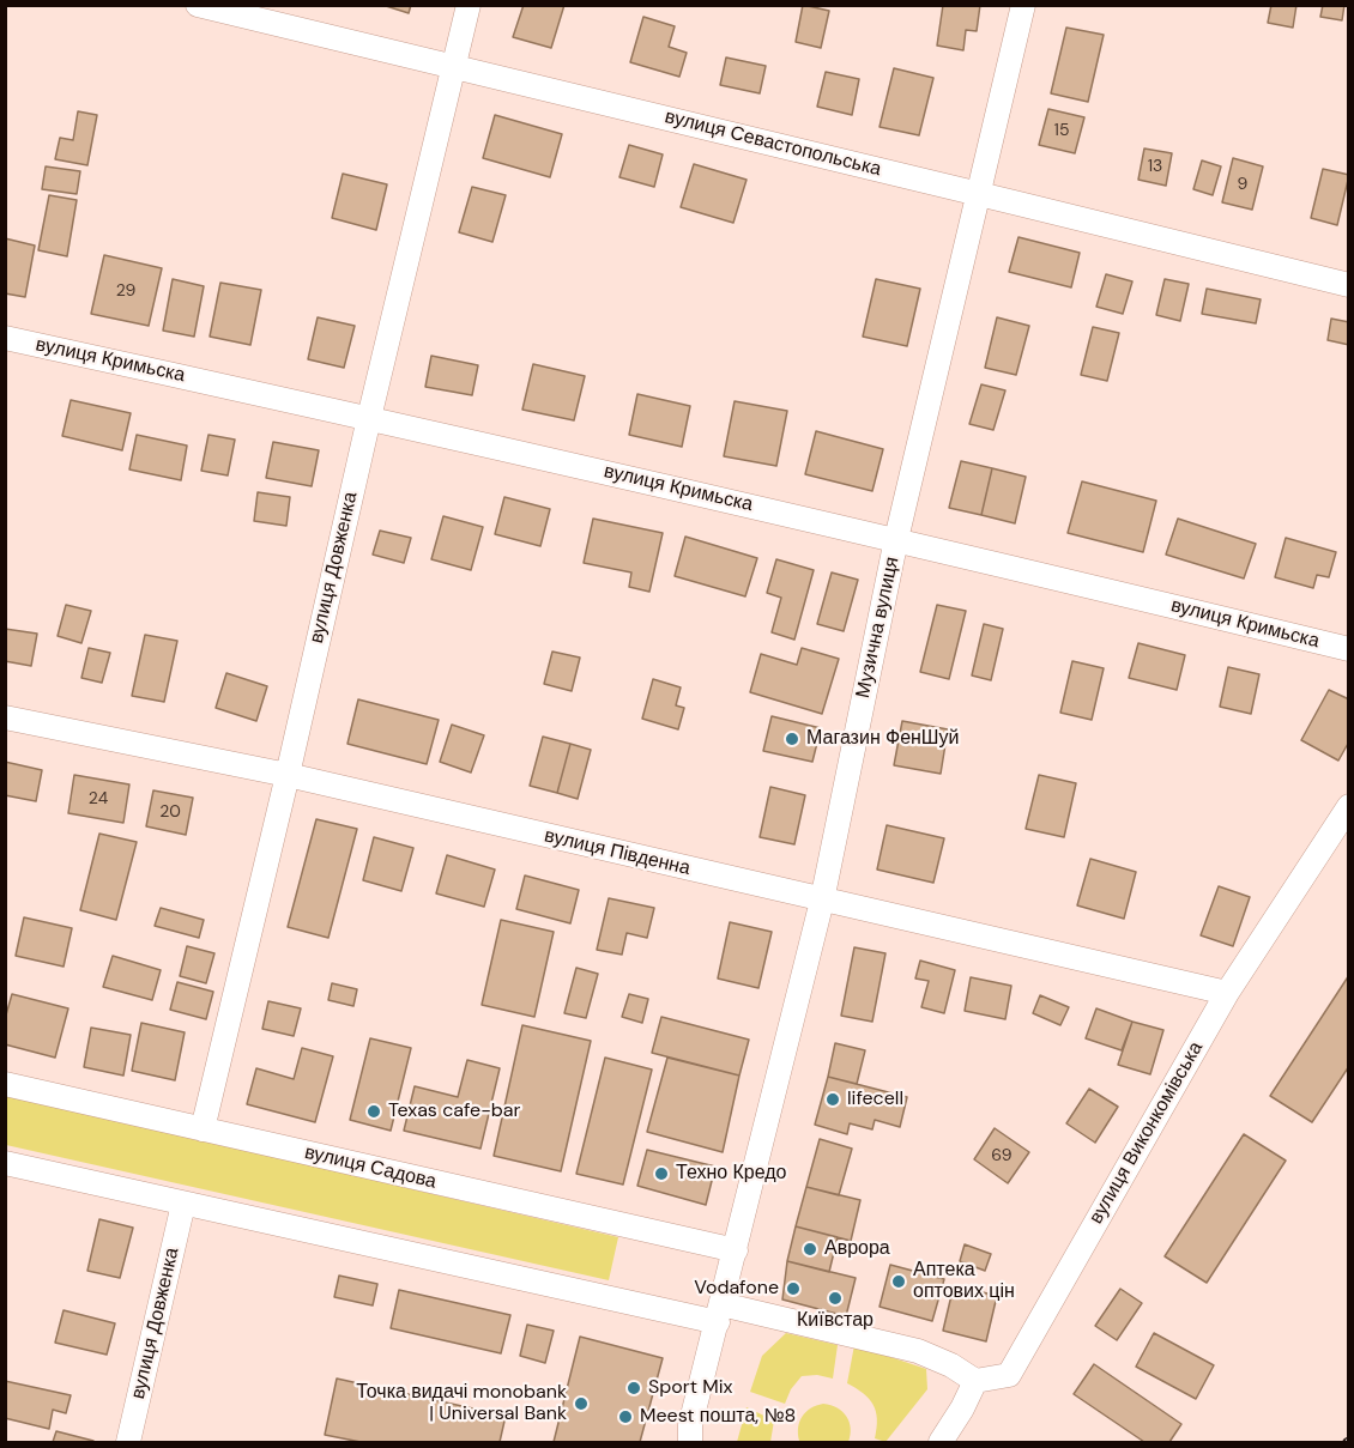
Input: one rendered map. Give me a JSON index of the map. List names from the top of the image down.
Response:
{
  "streets": {
    "street": [
      "вулиця Севастопольська",
      "вулиця Кримьска",
      "вулиця Довженка",
      "Музична вулиця",
      "вулиця Південна",
      "вулиця Виконкомівська",
      "вулиця Садова"
    ]
  },
  "crossings": [
    ["вулиця Севастопольська", "вулиця Довженка"],
    ["вулиця Севастопольська", "Музична вулиця"],
    ["вулиця Кримьска", "вулиця Довженка"],
    ["вулиця Кримьска", "Музична вулиця"],
    ["вулиця Довженка", "вулиця Південна"],
    ["вулиця Довженка", "вулиця Садова"],
    ["Музична вулиця", "вулиця Південна"],
    ["Музична вулиця", "вулиця Садова"],
    ["вулиця Південна", "вулиця Виконкомівська"]
  ],
  "places": [
    "Магазин ФенШуй",
    "lifecell",
    "Texas cafe-bar",
    "Техно Кредо",
    "Аврора",
    "Аптека оптових цін",
    "Vodafone",
    "Київстар",
    "Sport Mix",
    "Точка видачі monobank | Universal Bank",
    "Meest пошта, №8"
  ],
  "house_numbers": [
    "15",
    "13",
    "9",
    "29",
    "24",
    "20",
    "69"
  ]
}
